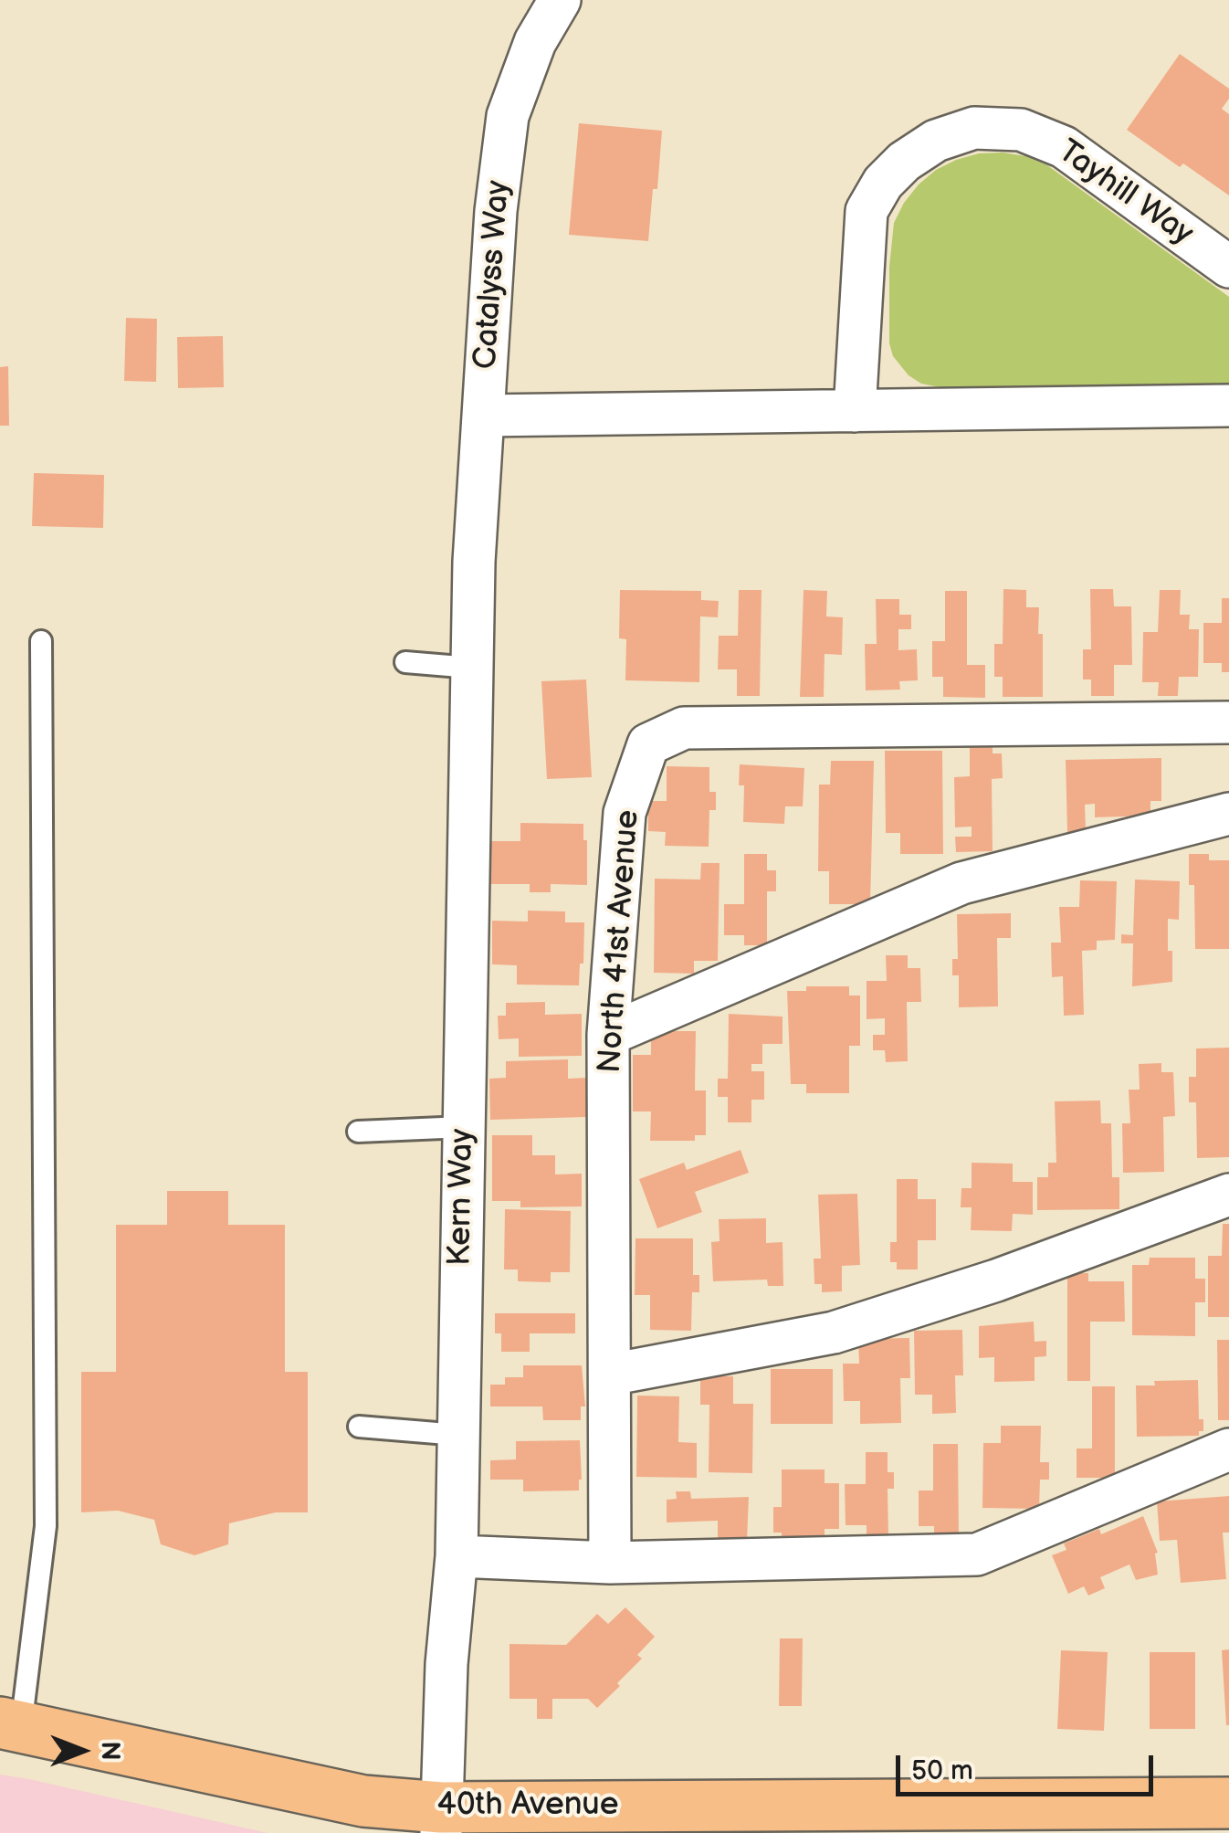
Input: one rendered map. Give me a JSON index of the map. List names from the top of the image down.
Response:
{
  "streets": {
    "main road": ["40th Avenue"],
    "street": [
      "Tayhill Way",
      "Catalyss Way",
      "North 41st Avenue",
      "Kern Way"
    ]
  },
  "crossings": [
    ["Catalyss Way", "Kern Way"],
    ["Kern Way", "40th Avenue"]
  ],
  "scale_bar": "50 m",
  "north": "right"
}
